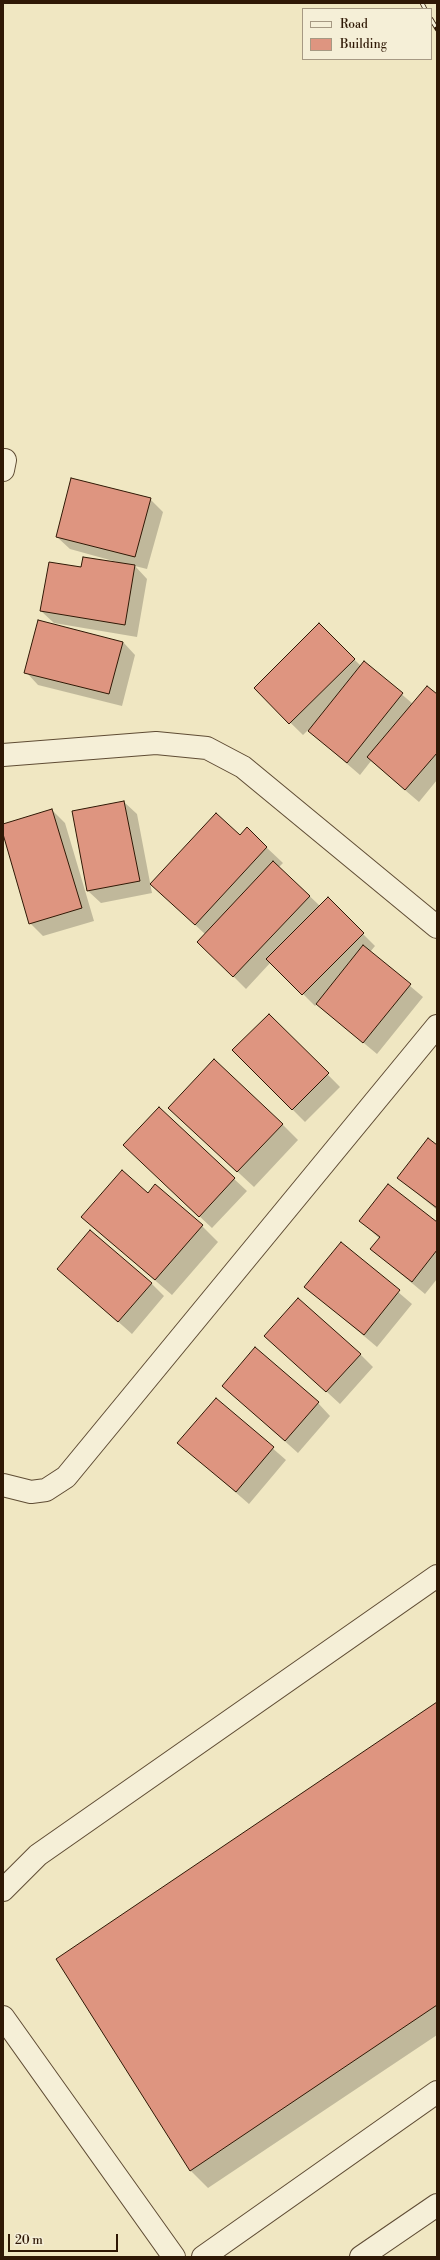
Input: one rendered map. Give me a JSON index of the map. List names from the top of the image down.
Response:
{
  "legend": ["Road", "Building"],
  "scale_bar": "20 m"
}
